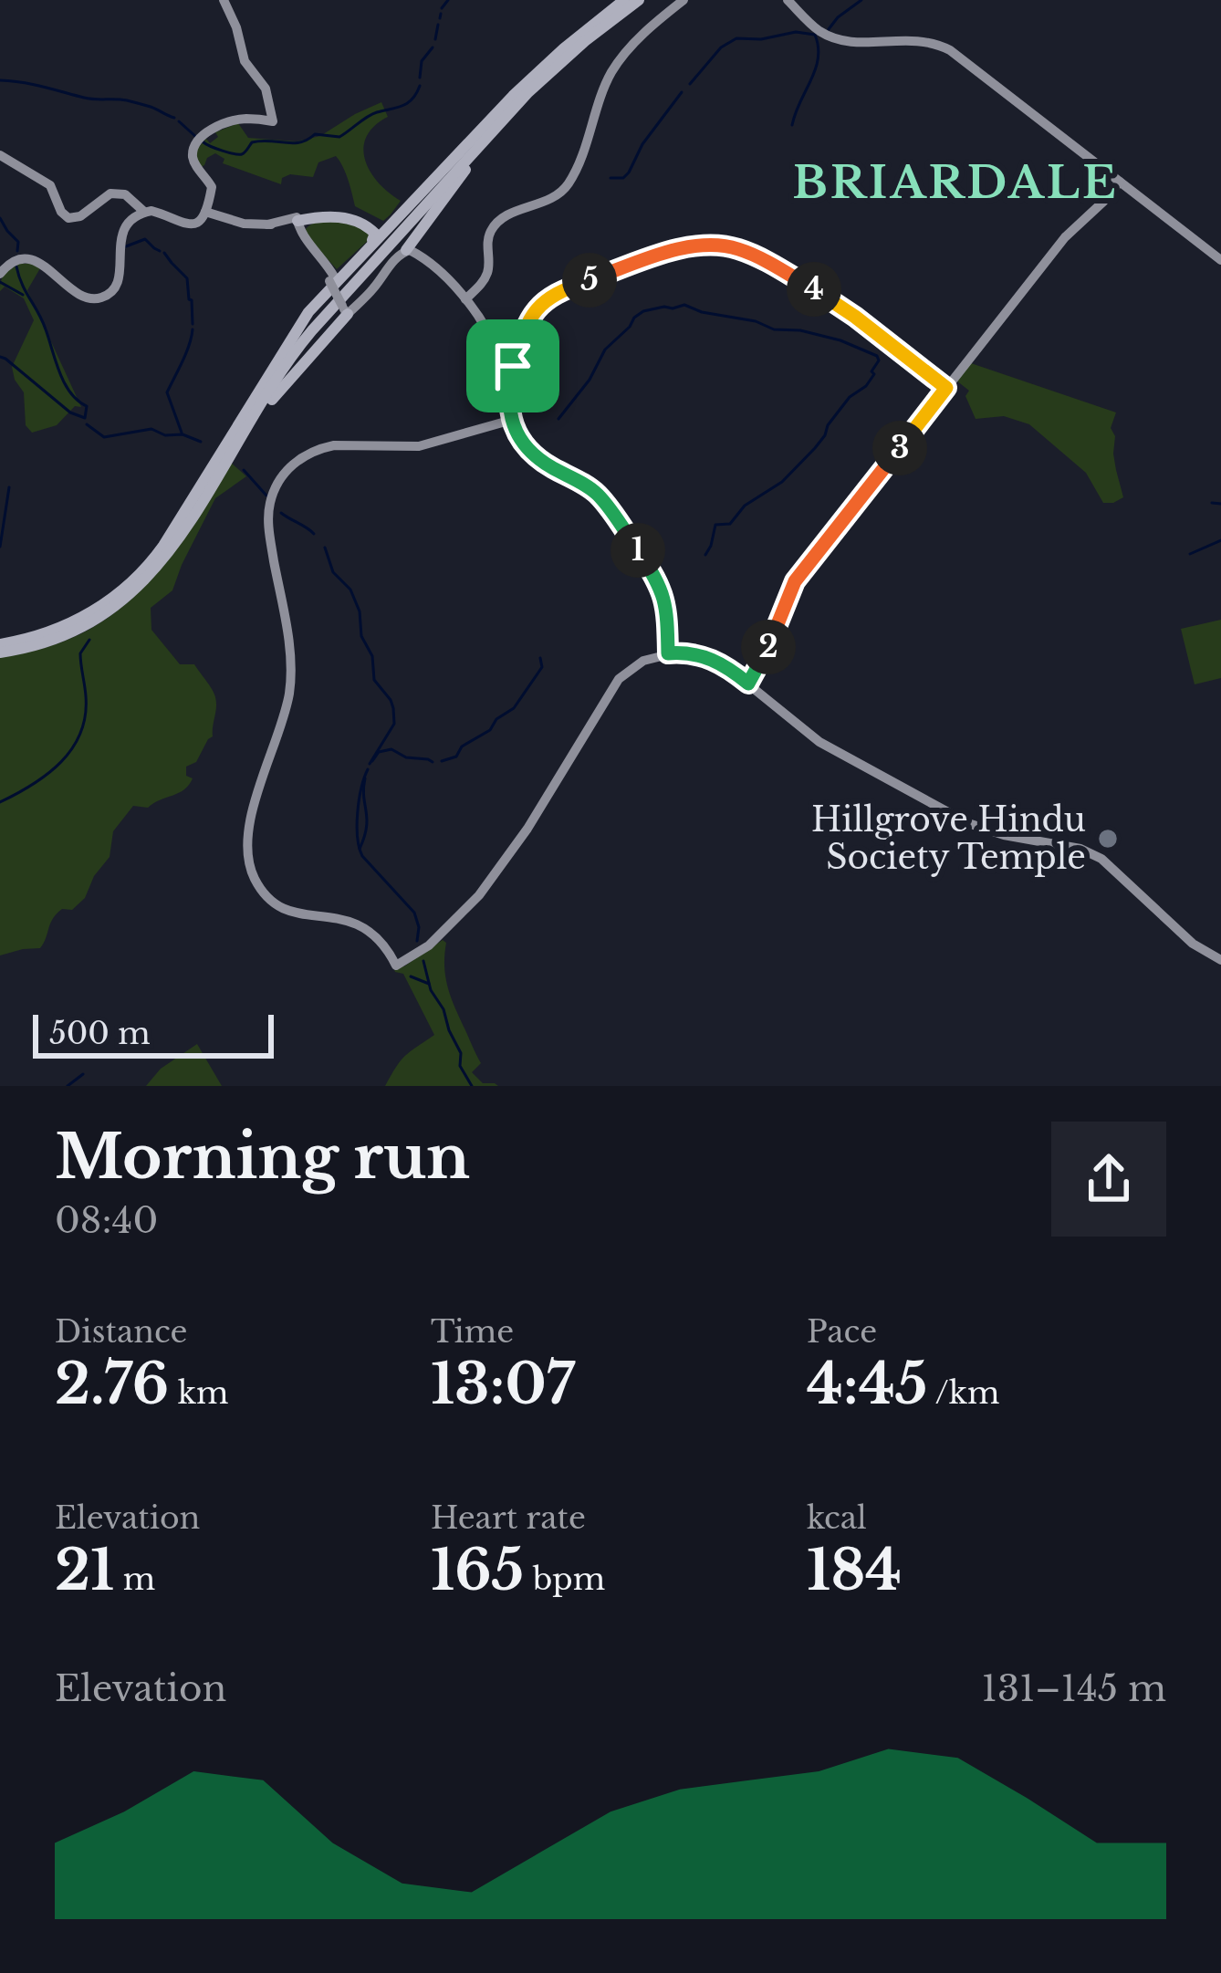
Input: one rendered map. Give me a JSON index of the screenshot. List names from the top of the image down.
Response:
{
  "districts": ["BRIARDALE"],
  "places": ["Hillgrove Hindu Society Temple"],
  "scale_bar": "500 m",
  "page": {
    "pins": [
      "5",
      "4",
      "3",
      "1",
      "2"
    ],
    "scale": "500 m",
    "heading": ["Morning run", "08:40"],
    "stats": [
      ["Distance", "2.76 km"],
      ["Time", "13:07"],
      ["Pace", "4:45 /km"],
      ["Elevation", "21 m"],
      ["Heart rate", "165 bpm"],
      ["kcal", "184"]
    ],
    "chart": ["Elevation", "131–145 m"]
  }
}
